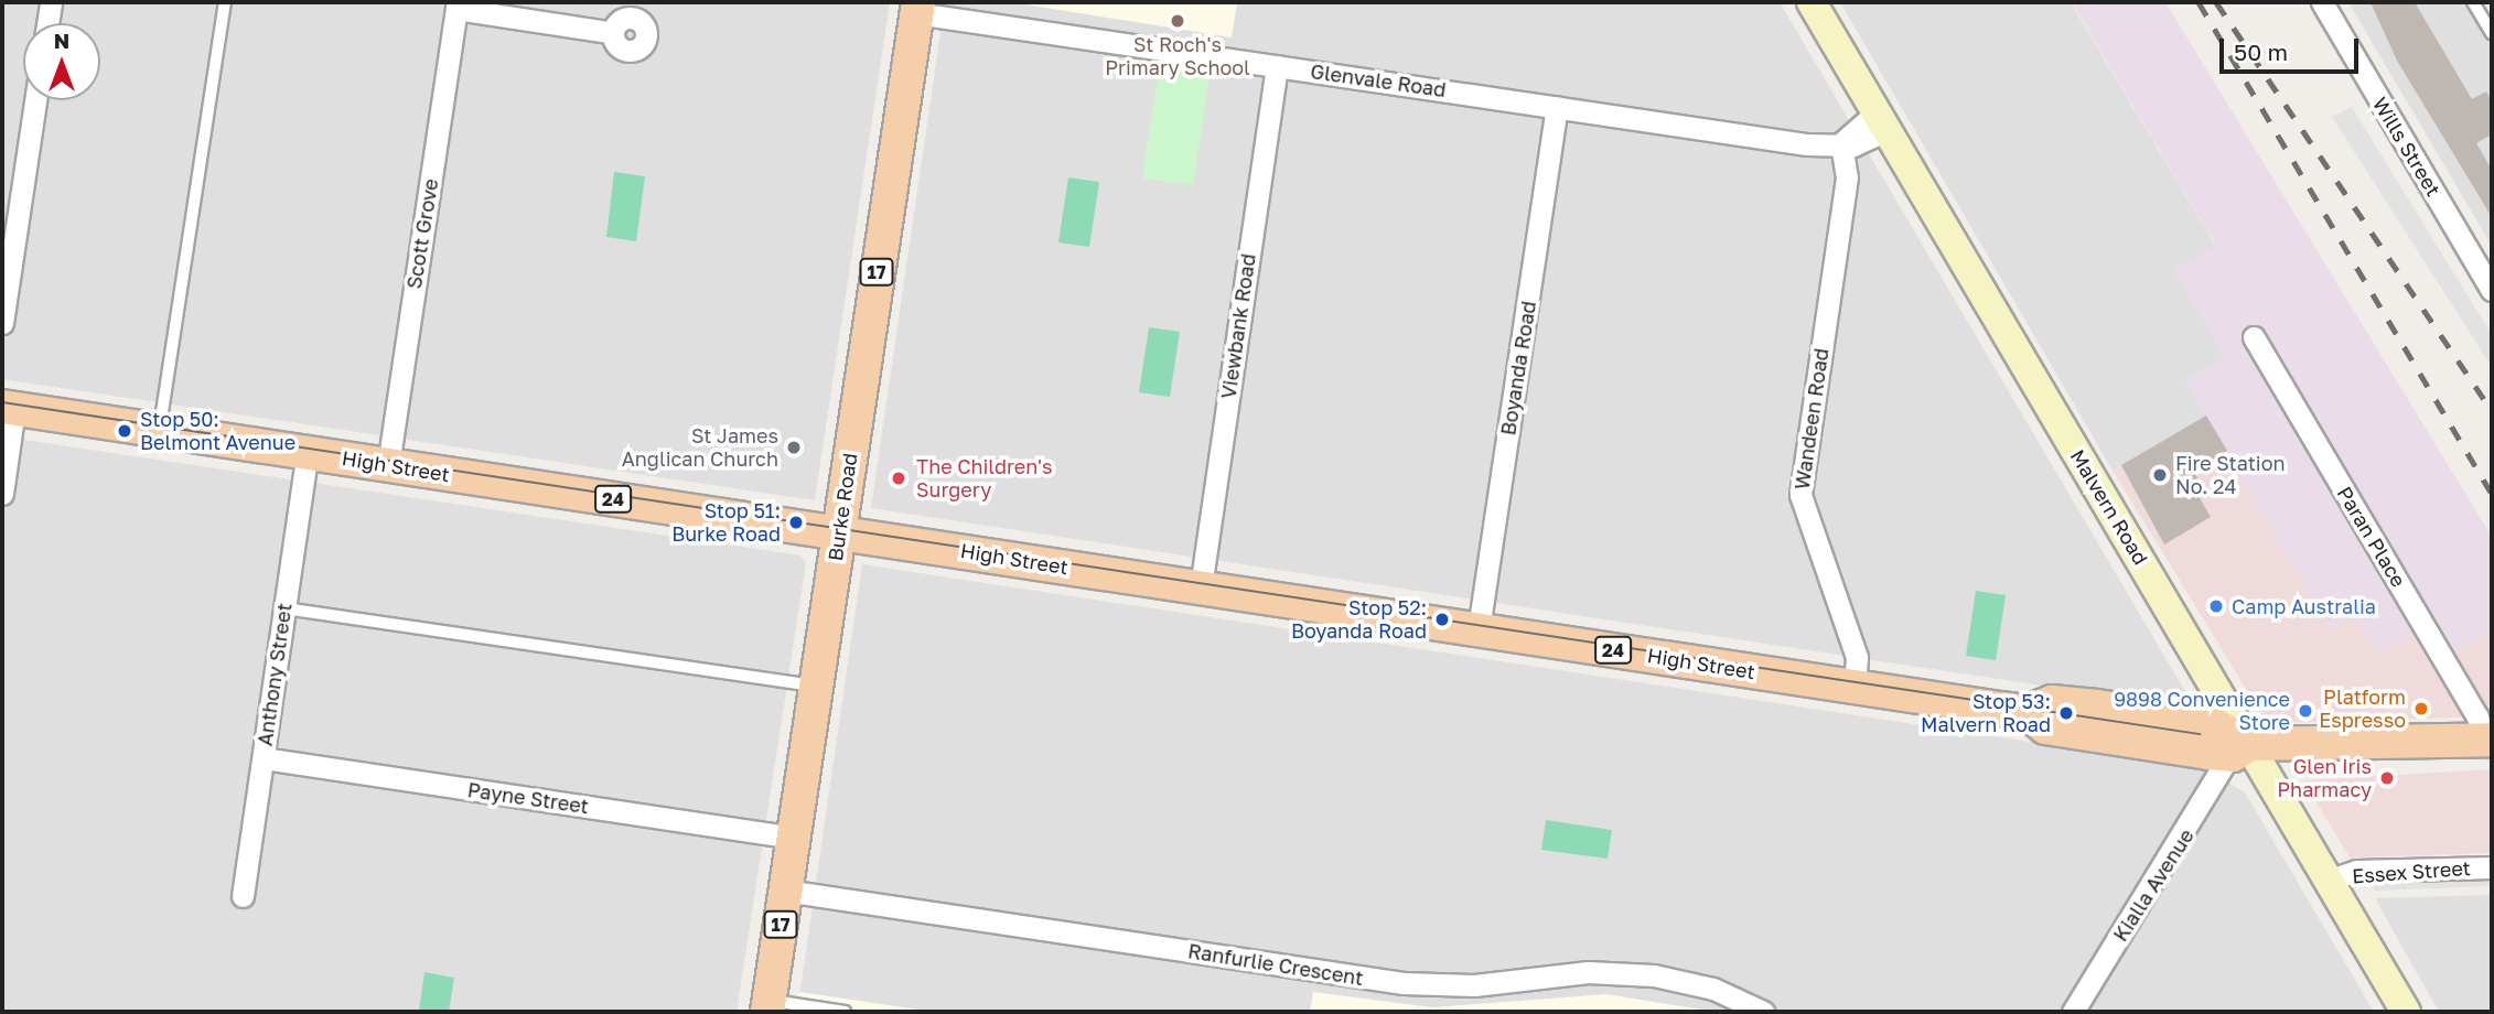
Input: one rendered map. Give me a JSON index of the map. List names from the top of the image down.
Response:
{
  "streets": {
    "main road": [
      "17",
      "High Street",
      "24",
      "Burke Road",
      "Malvern Road"
    ],
    "street": [
      "Glenvale Road",
      "Wills Street",
      "Scott Grove",
      "Viewbank Road",
      "Boyanda Road",
      "Wandeen Road",
      "Paran Place",
      "Anthony Street",
      "Payne Street",
      "Essex Street",
      "Kialla Avenue",
      "Ranfurlie Crescent"
    ]
  },
  "crossings": [
    ["Glenvale Road", "Viewbank Road"],
    ["Glenvale Road", "Boyanda Road"],
    ["Glenvale Road", "Wandeen Road"],
    ["Glenvale Road", "Burke Road"],
    ["Scott Grove", "High Street"],
    ["Viewbank Road", "High Street"],
    ["Boyanda Road", "High Street"],
    ["Wandeen Road", "High Street"],
    ["High Street", "Burke Road"],
    ["High Street", "Malvern Road"],
    ["High Street", "Anthony Street"],
    ["High Street", "Kialla Avenue"],
    ["Burke Road", "Payne Street"],
    ["Burke Road", "Ranfurlie Crescent"],
    ["Malvern Road", "Essex Street"],
    ["Malvern Road", "Kialla Avenue"],
    ["Anthony Street", "Payne Street"]
  ],
  "places": [
    "St Roch's Primary School",
    "Stop 50: Belmont Avenue",
    "St James Anglican Church",
    "Fire Station No. 24",
    "The Children's Surgery",
    "Stop 51: Burke Road",
    "Camp Australia",
    "Stop 52: Boyanda Road",
    "Platform Espresso",
    "9898 Convenience Store",
    "Stop 53: Malvern Road",
    "Glen Iris Pharmacy"
  ],
  "scale_bar": "50 m",
  "north": "top"
}
